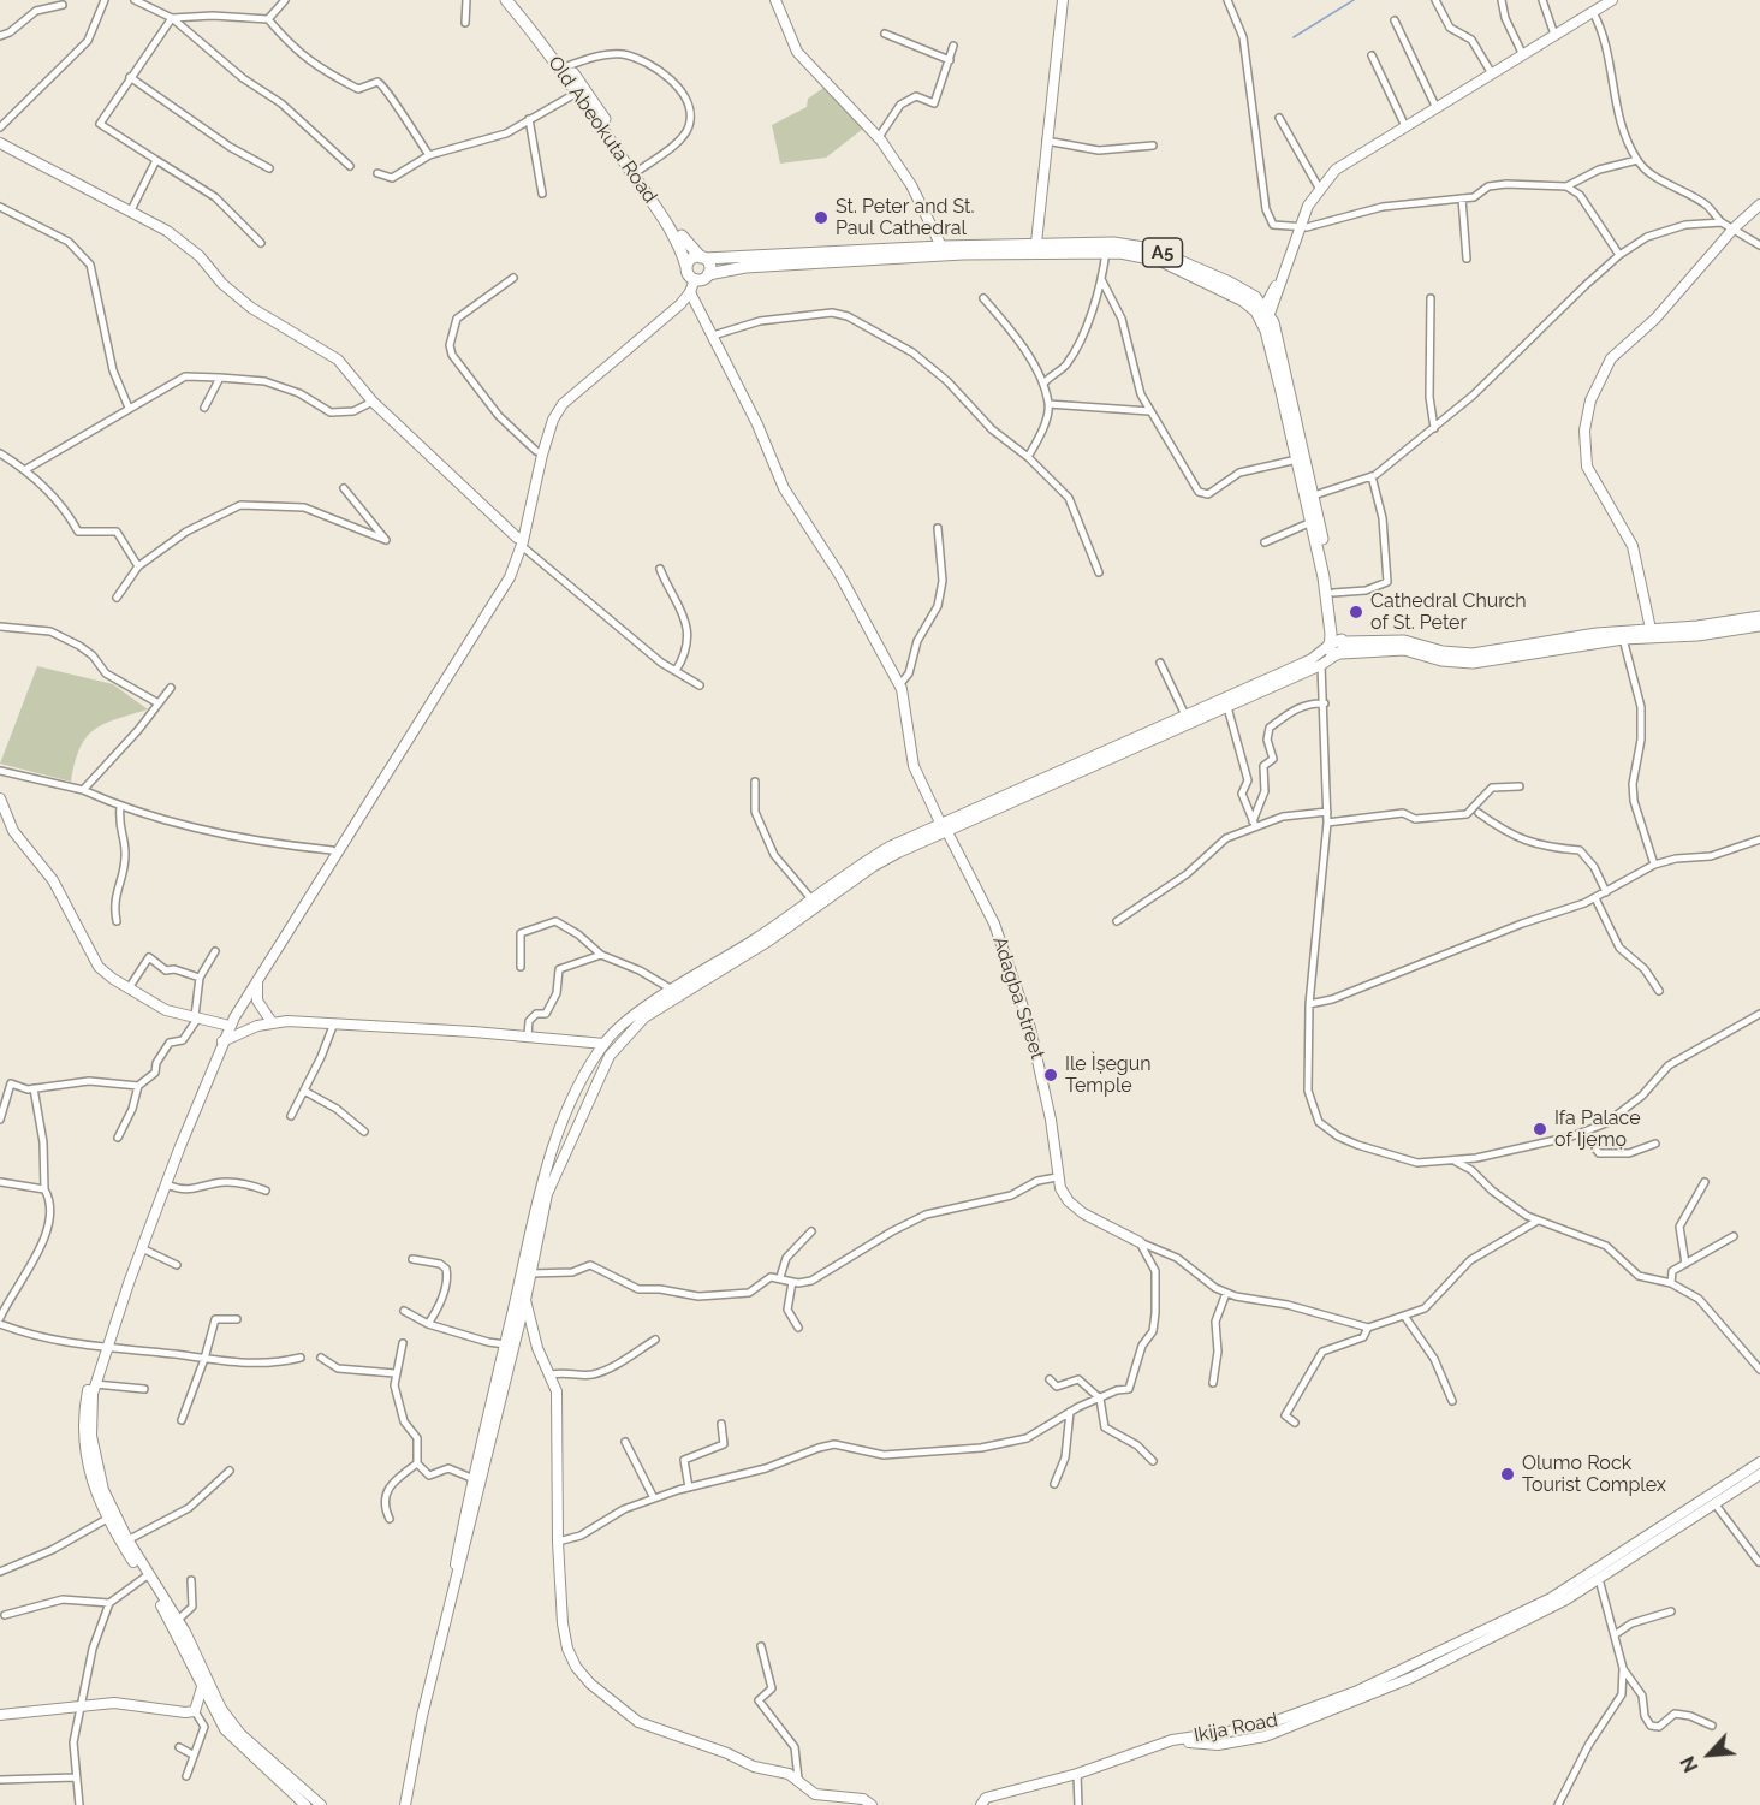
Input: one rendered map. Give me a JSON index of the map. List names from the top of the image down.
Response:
{
  "streets": {
    "highway": ["Old Abeokuta Road", "A5"],
    "street": ["Adagba Street", "Ikija Road"]
  },
  "crossings": [
    ["Old Abeokuta Road", "A5"]
  ],
  "places": [
    "St. Peter and St. Paul Cathedral",
    "Cathedral Church of St. Peter",
    "Ile Ìṣegun Temple",
    "Ifa Palace of Ijẹmọ",
    "Olumo Rock Tourist Complex"
  ],
  "north": "bottom left"
}
